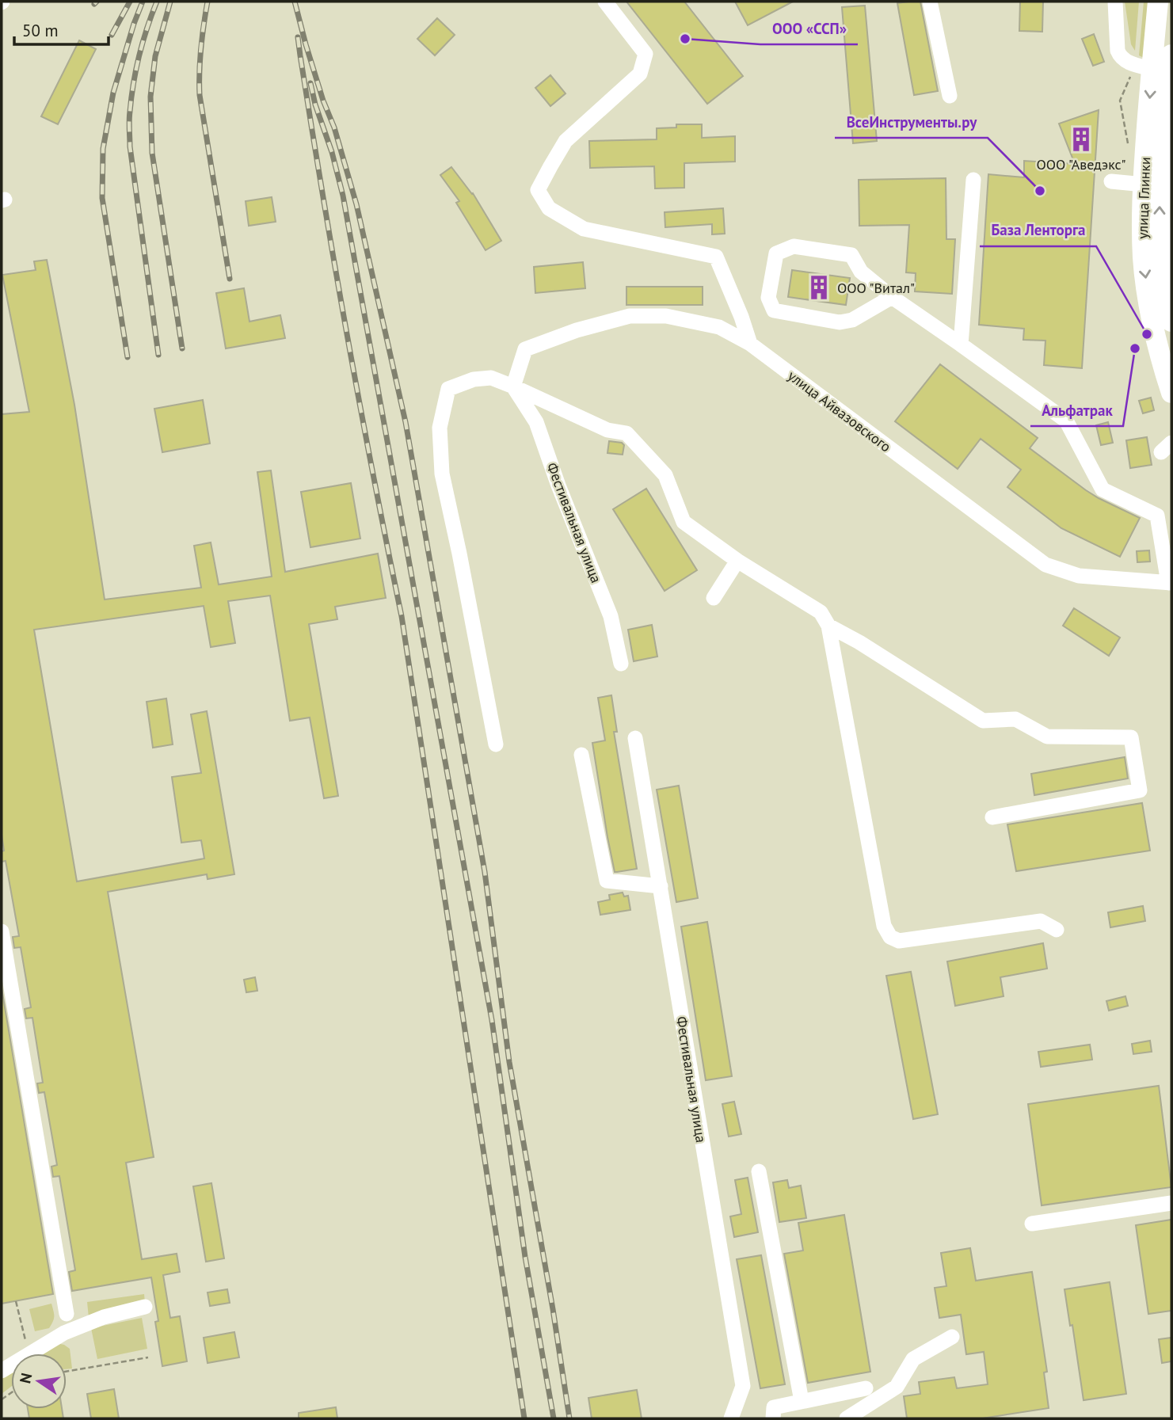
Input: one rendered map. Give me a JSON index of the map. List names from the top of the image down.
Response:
{
  "streets": {
    "highway": ["улица Глинки"],
    "street": ["улица Айвазовского", "Фестивальная улица"]
  },
  "crossings": [
    ["улица Айвазовского", "Фестивальная улица"]
  ],
  "places": {
    "other": [
      "ООО «ССП»",
      "ВсеИнструменты.ру",
      "База Ленторга",
      "Альфатрак"
    ],
    "building": ["ООО \"Аведэкс\"", "ООО \"Витал\""]
  },
  "scale_bar": "50 m",
  "north": "left"
}
